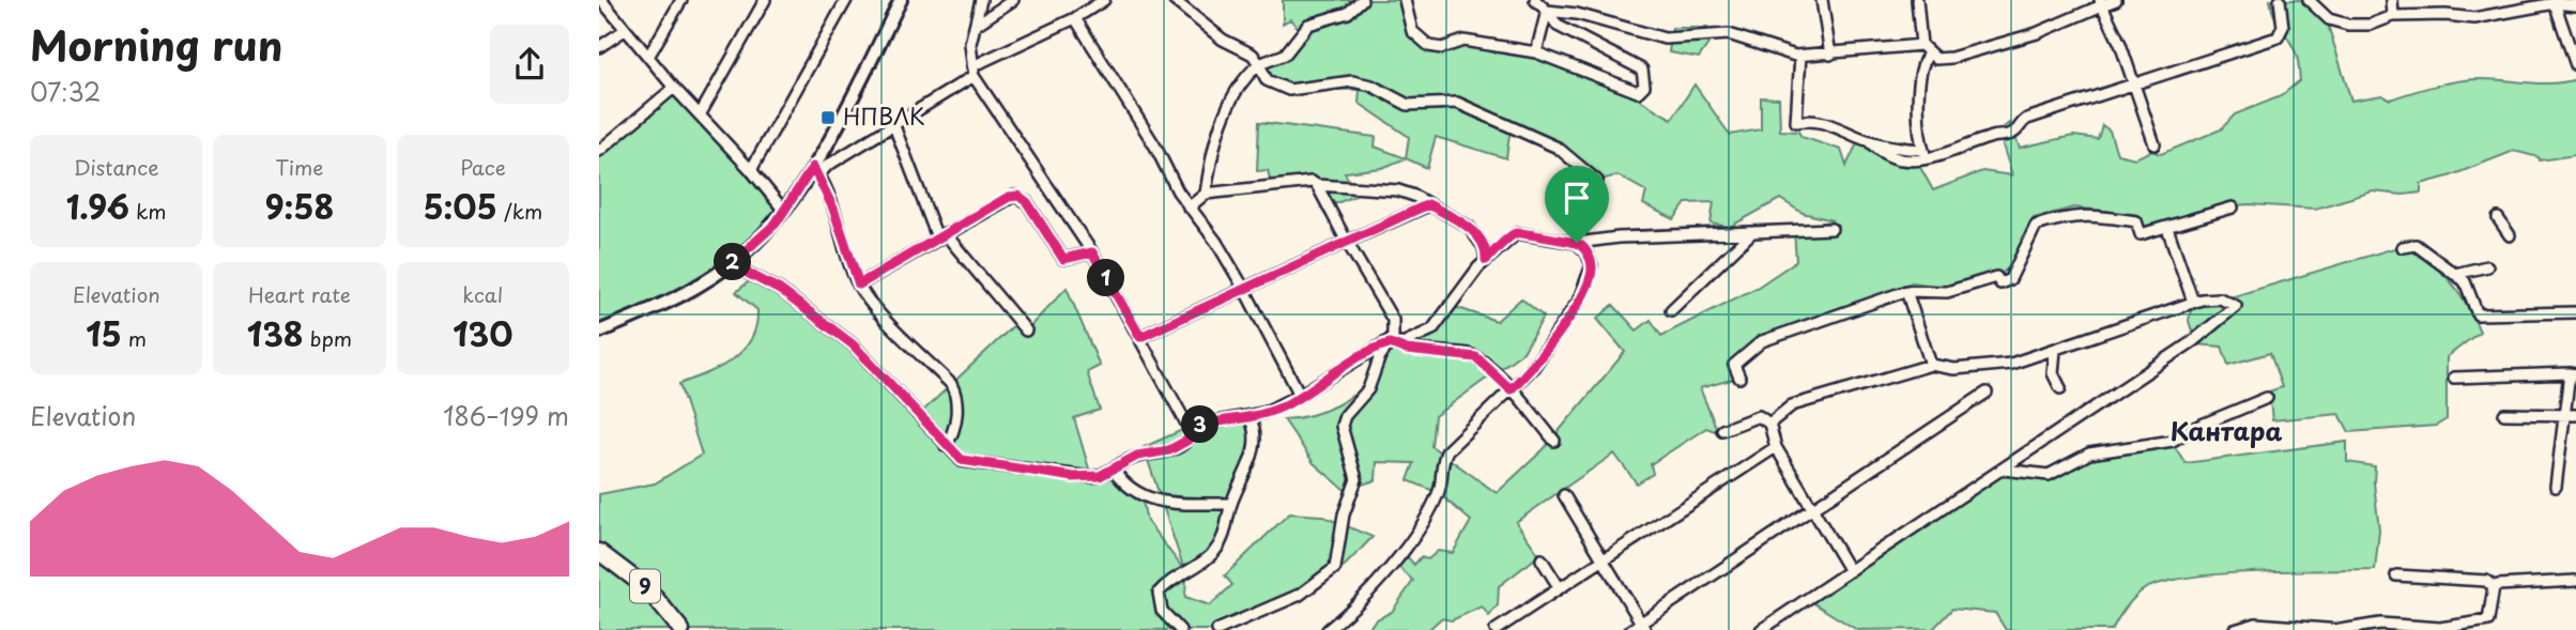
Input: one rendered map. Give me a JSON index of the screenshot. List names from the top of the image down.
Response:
{
  "streets": {
    "main road": ["9"]
  },
  "districts": ["Кантара"],
  "places": {
    "transit": ["НПВЛК"]
  },
  "page": {
    "heading": ["Morning run", "07:32"],
    "stats": [
      ["Distance", "1.96 km"],
      ["Time", "9:58"],
      ["Pace", "5:05 /km"],
      ["Elevation", "15 m"],
      ["Heart rate", "138 bpm"],
      ["kcal", "130"]
    ],
    "pins": ["2", "1", "3"],
    "chart": ["Elevation", "186–199 m"]
  }
}
